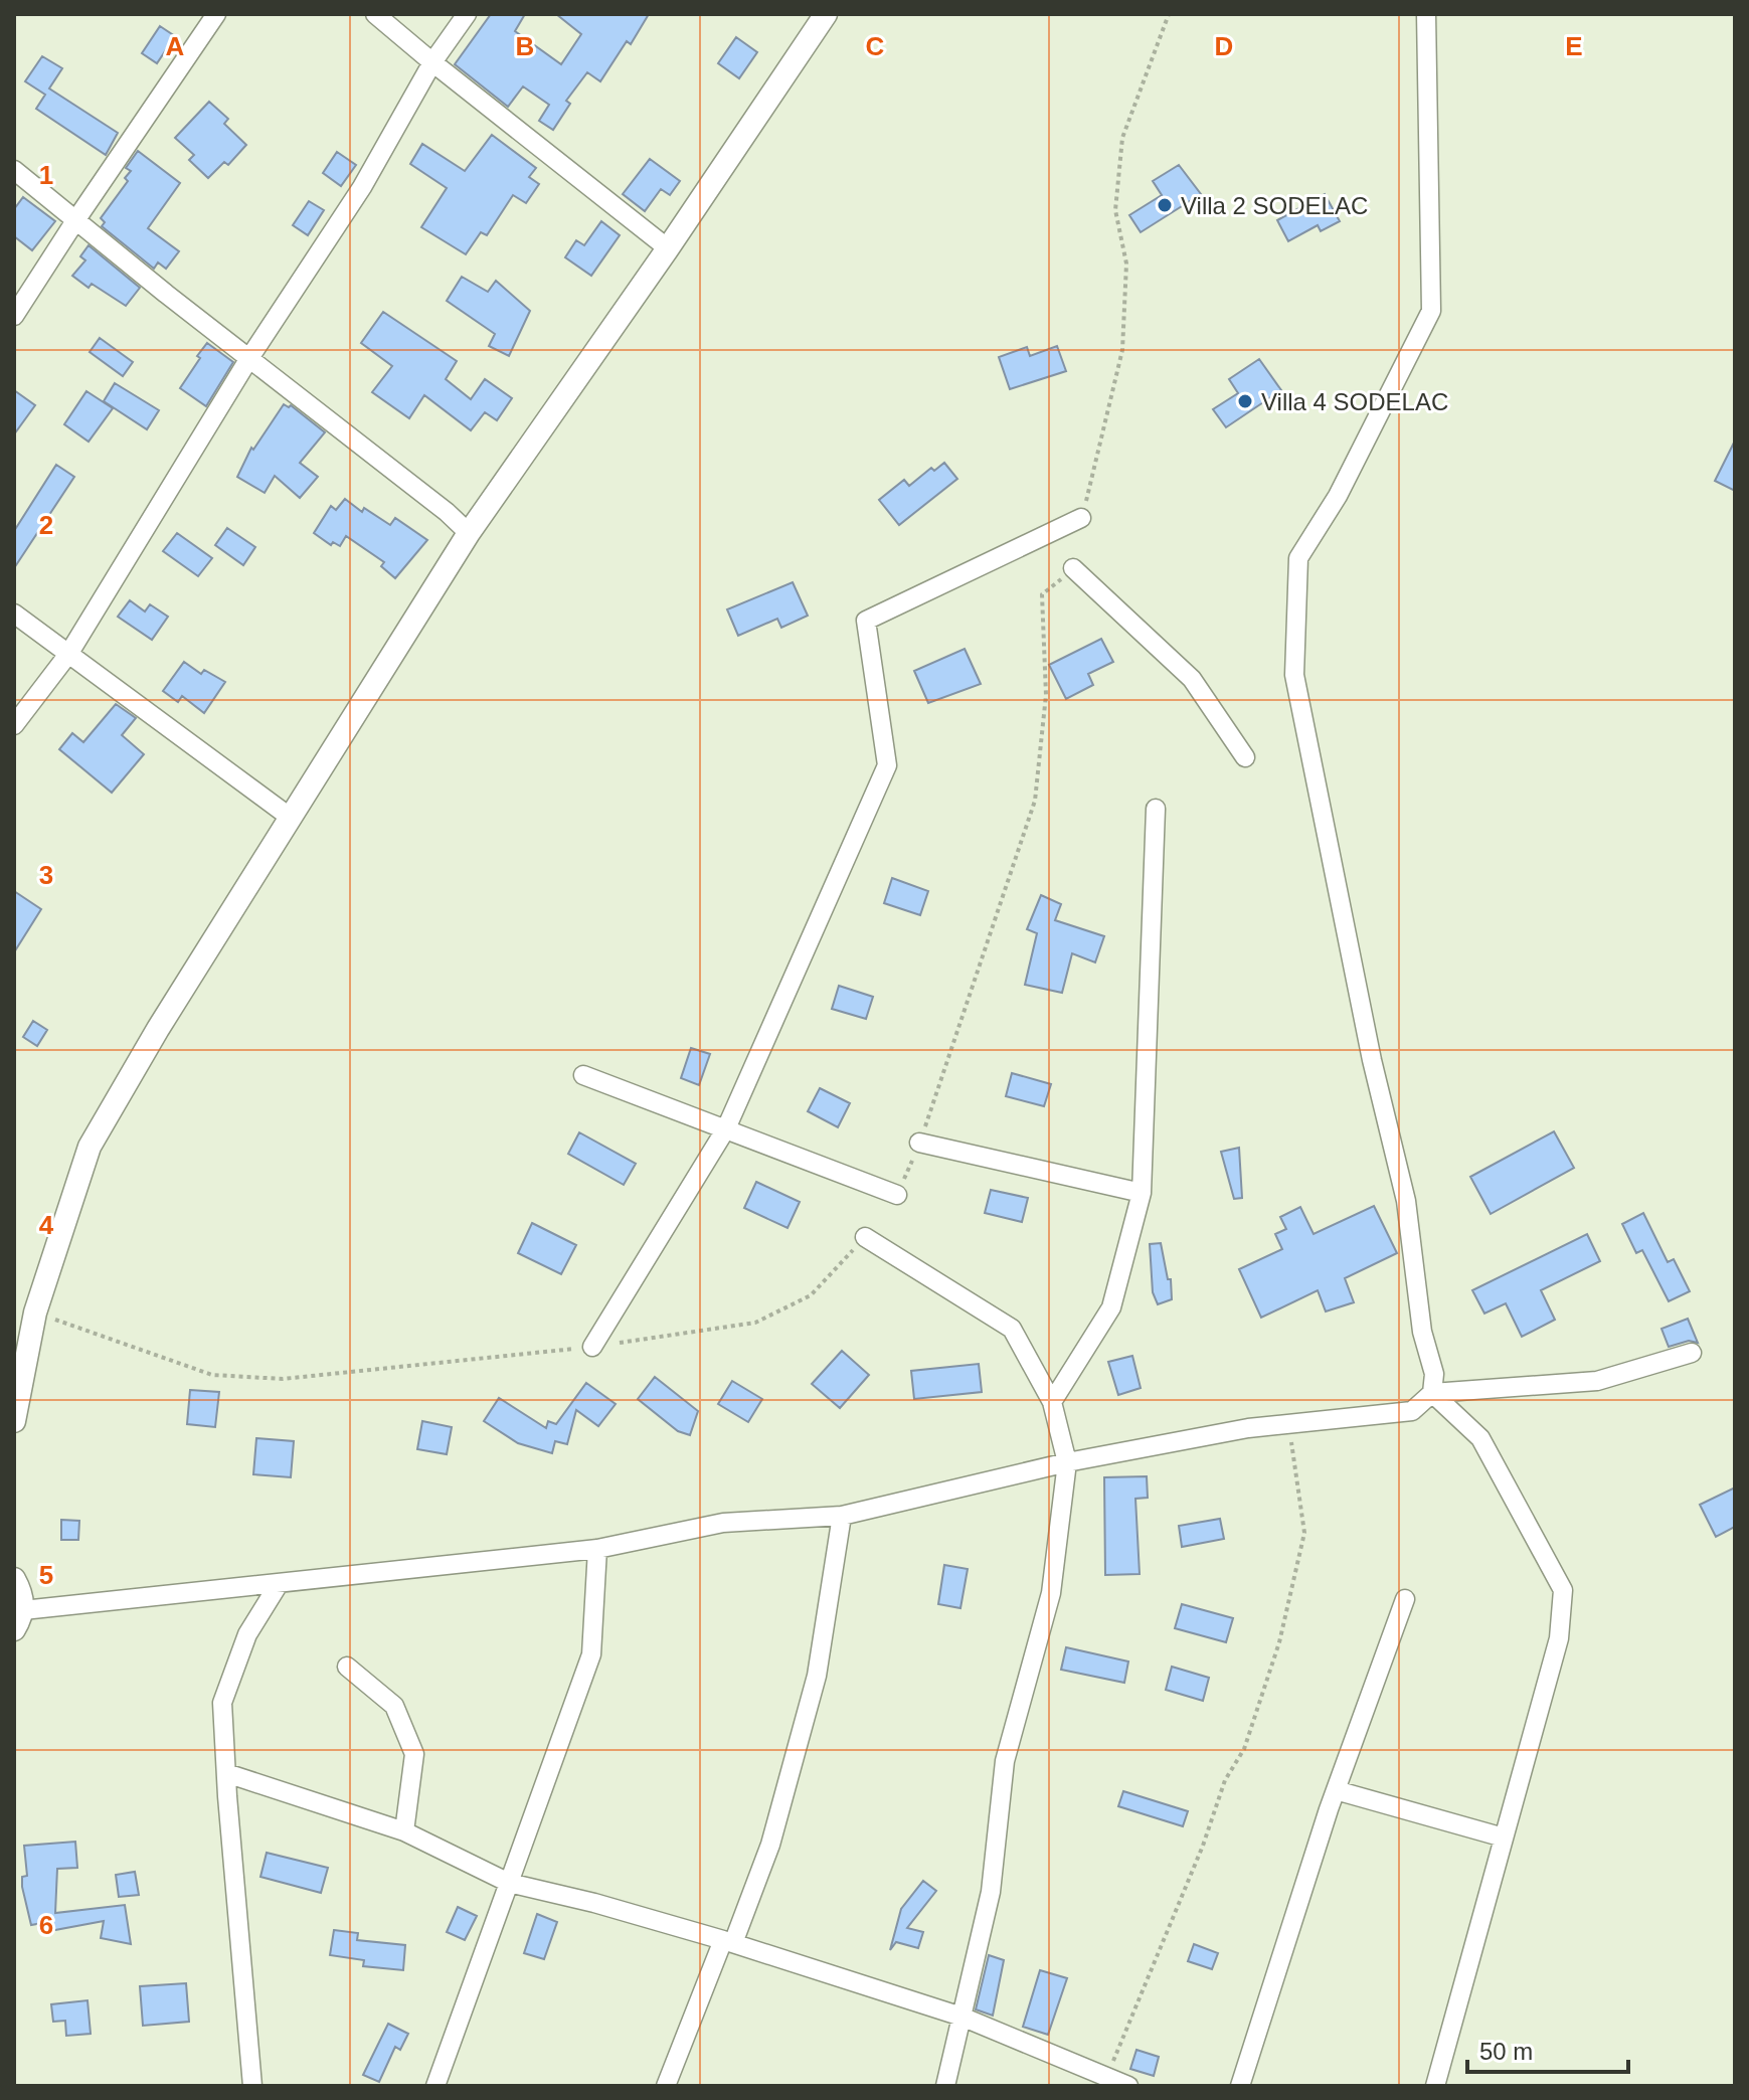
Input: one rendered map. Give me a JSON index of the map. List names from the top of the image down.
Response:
{
  "places": ["Villa 2 SODELAC", "Villa 4 SODELAC"],
  "scale_bar": "50 m",
  "grid": {
    "columns": [
      "A",
      "B",
      "C",
      "D",
      "E"
    ],
    "rows": [
      "1",
      "2",
      "3",
      "4",
      "5",
      "6"
    ]
  }
}
